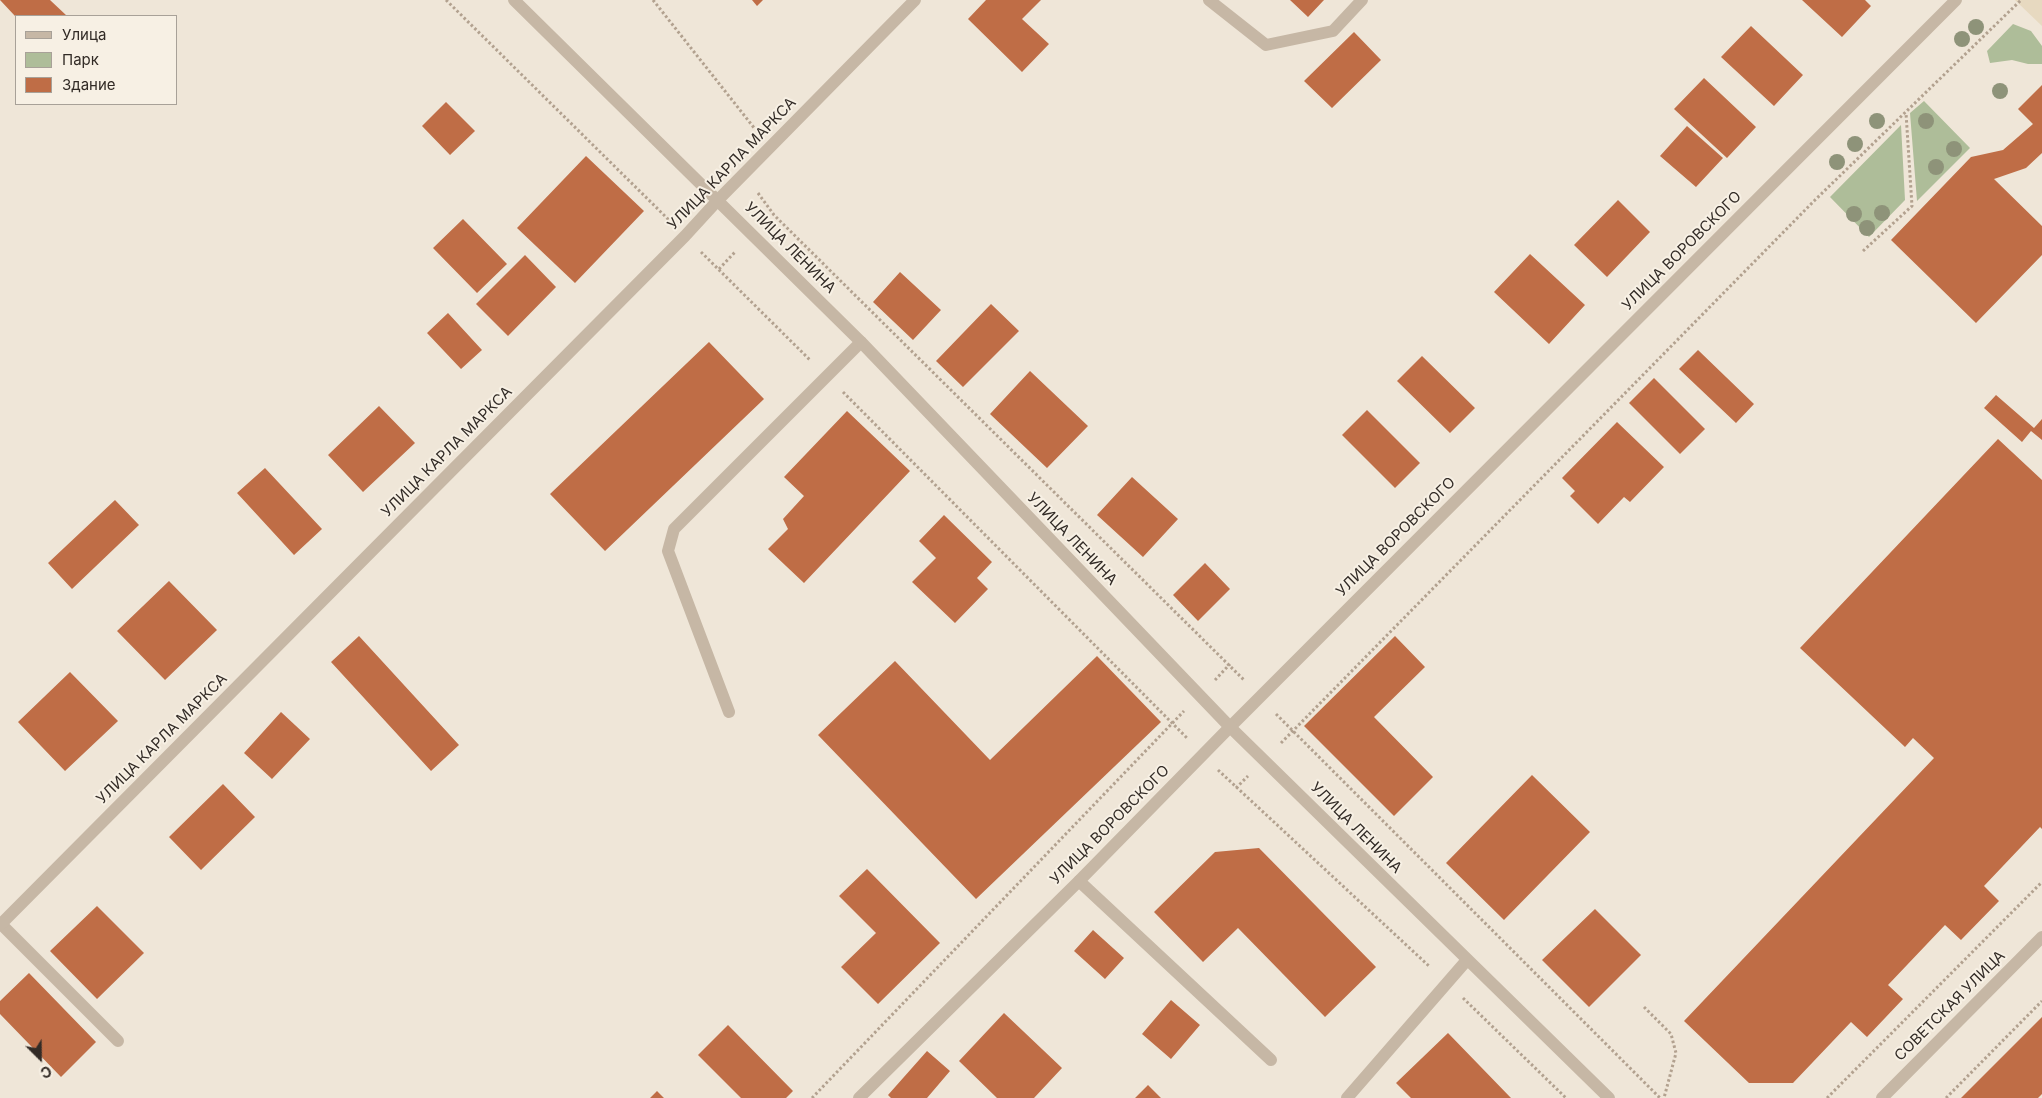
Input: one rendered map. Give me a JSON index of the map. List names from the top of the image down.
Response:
{
  "streets": {
    "street": [
      "УЛИЦА КАРЛА МАРКСА",
      "УЛИЦА ЛЕНИНА",
      "УЛИЦА ВОРОВСКОГО",
      "СОВЕТСКАЯ УЛИЦА"
    ]
  },
  "crossings": [
    ["УЛИЦА КАРЛА МАРКСА", "УЛИЦА ЛЕНИНА"],
    ["УЛИЦА ЛЕНИНА", "УЛИЦА ВОРОВСКОГО"]
  ],
  "legend": ["Улица", "Парк", "Здание"],
  "north": "bottom right"
}
